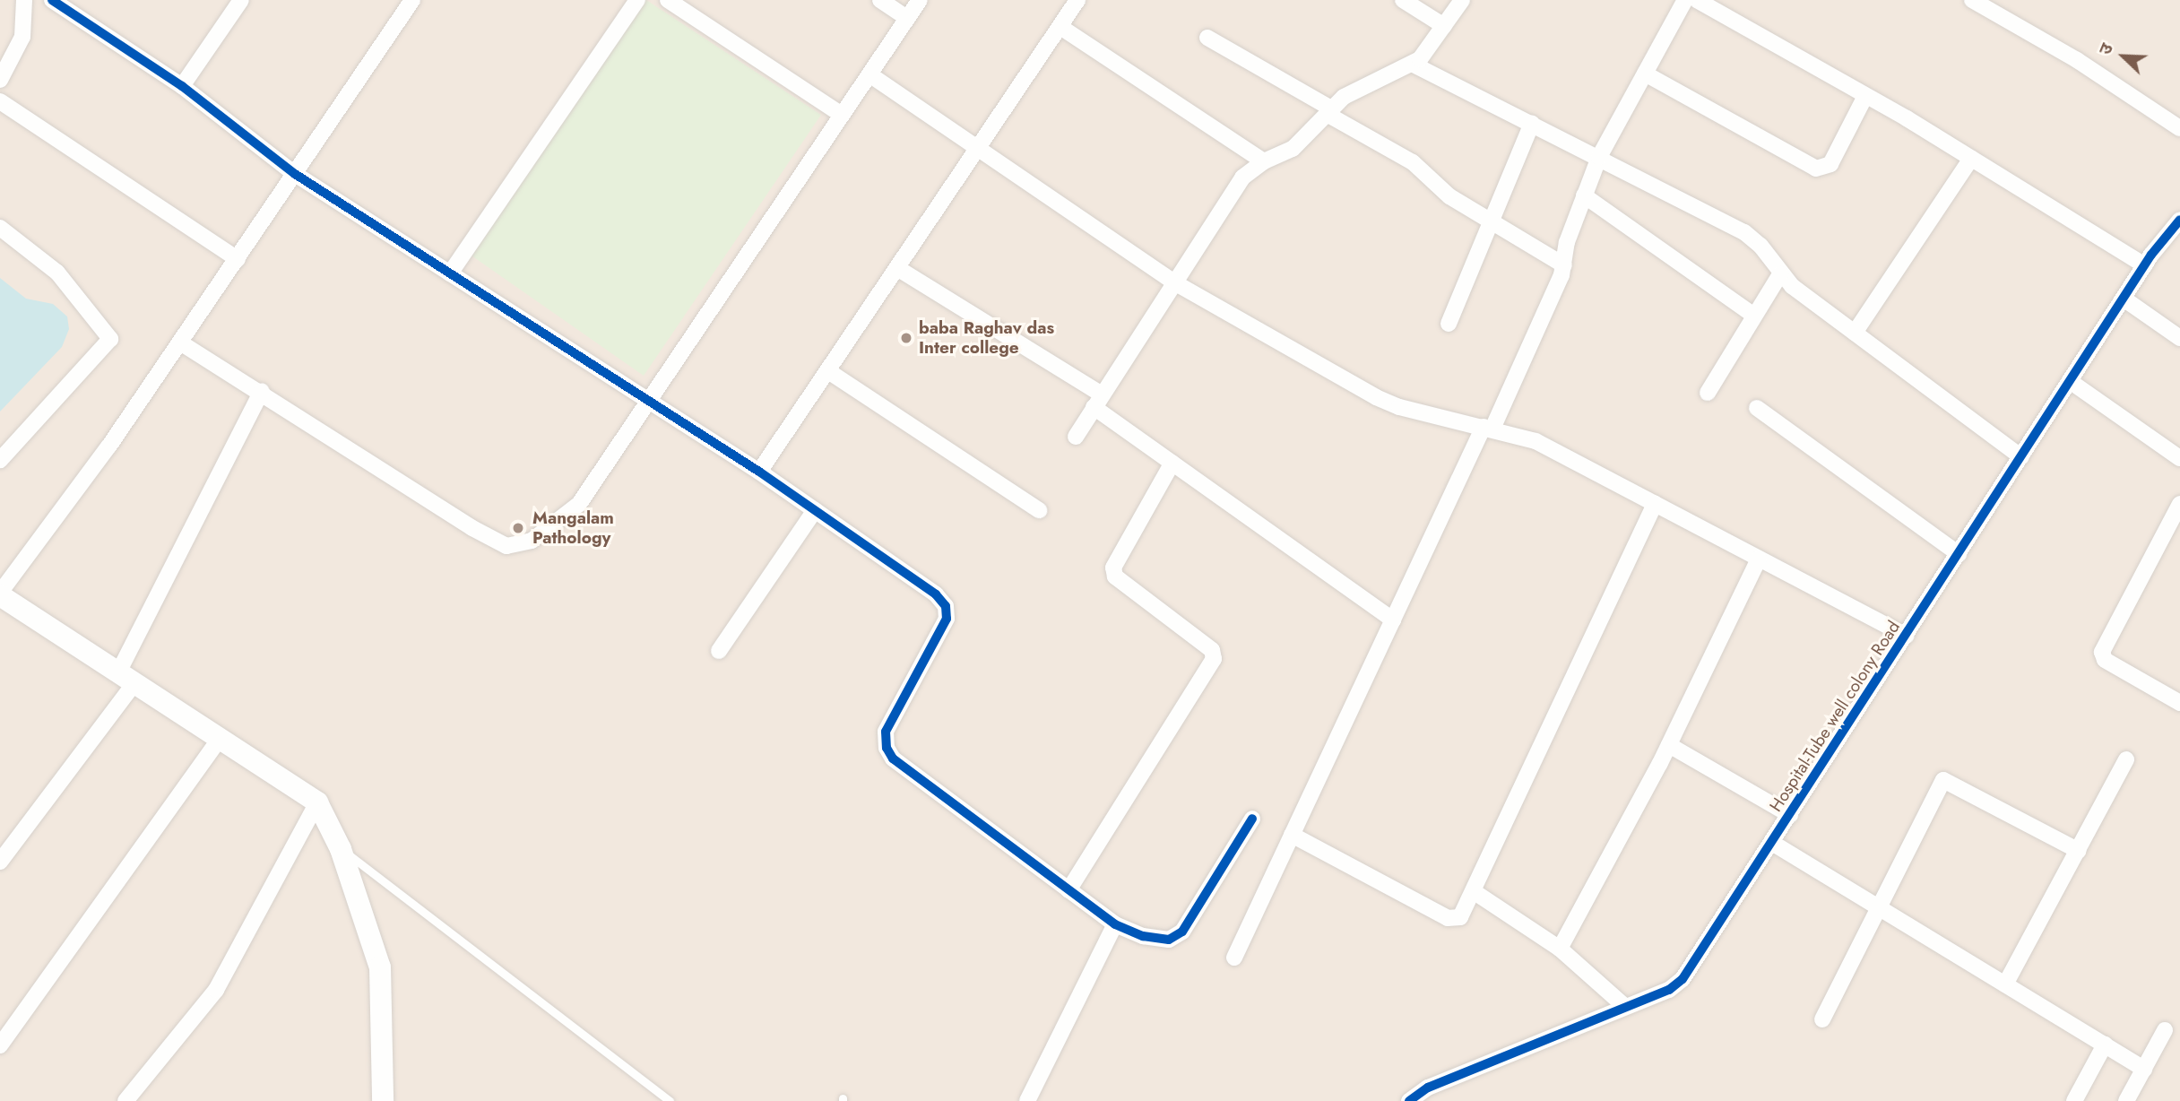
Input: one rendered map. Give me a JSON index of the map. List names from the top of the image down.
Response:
{
  "streets": {
    "street": ["Hospital-Tube well colony Road"]
  },
  "places": ["baba Raghav das Inter college", "Mangalam Pathology"],
  "north": "top left"
}
